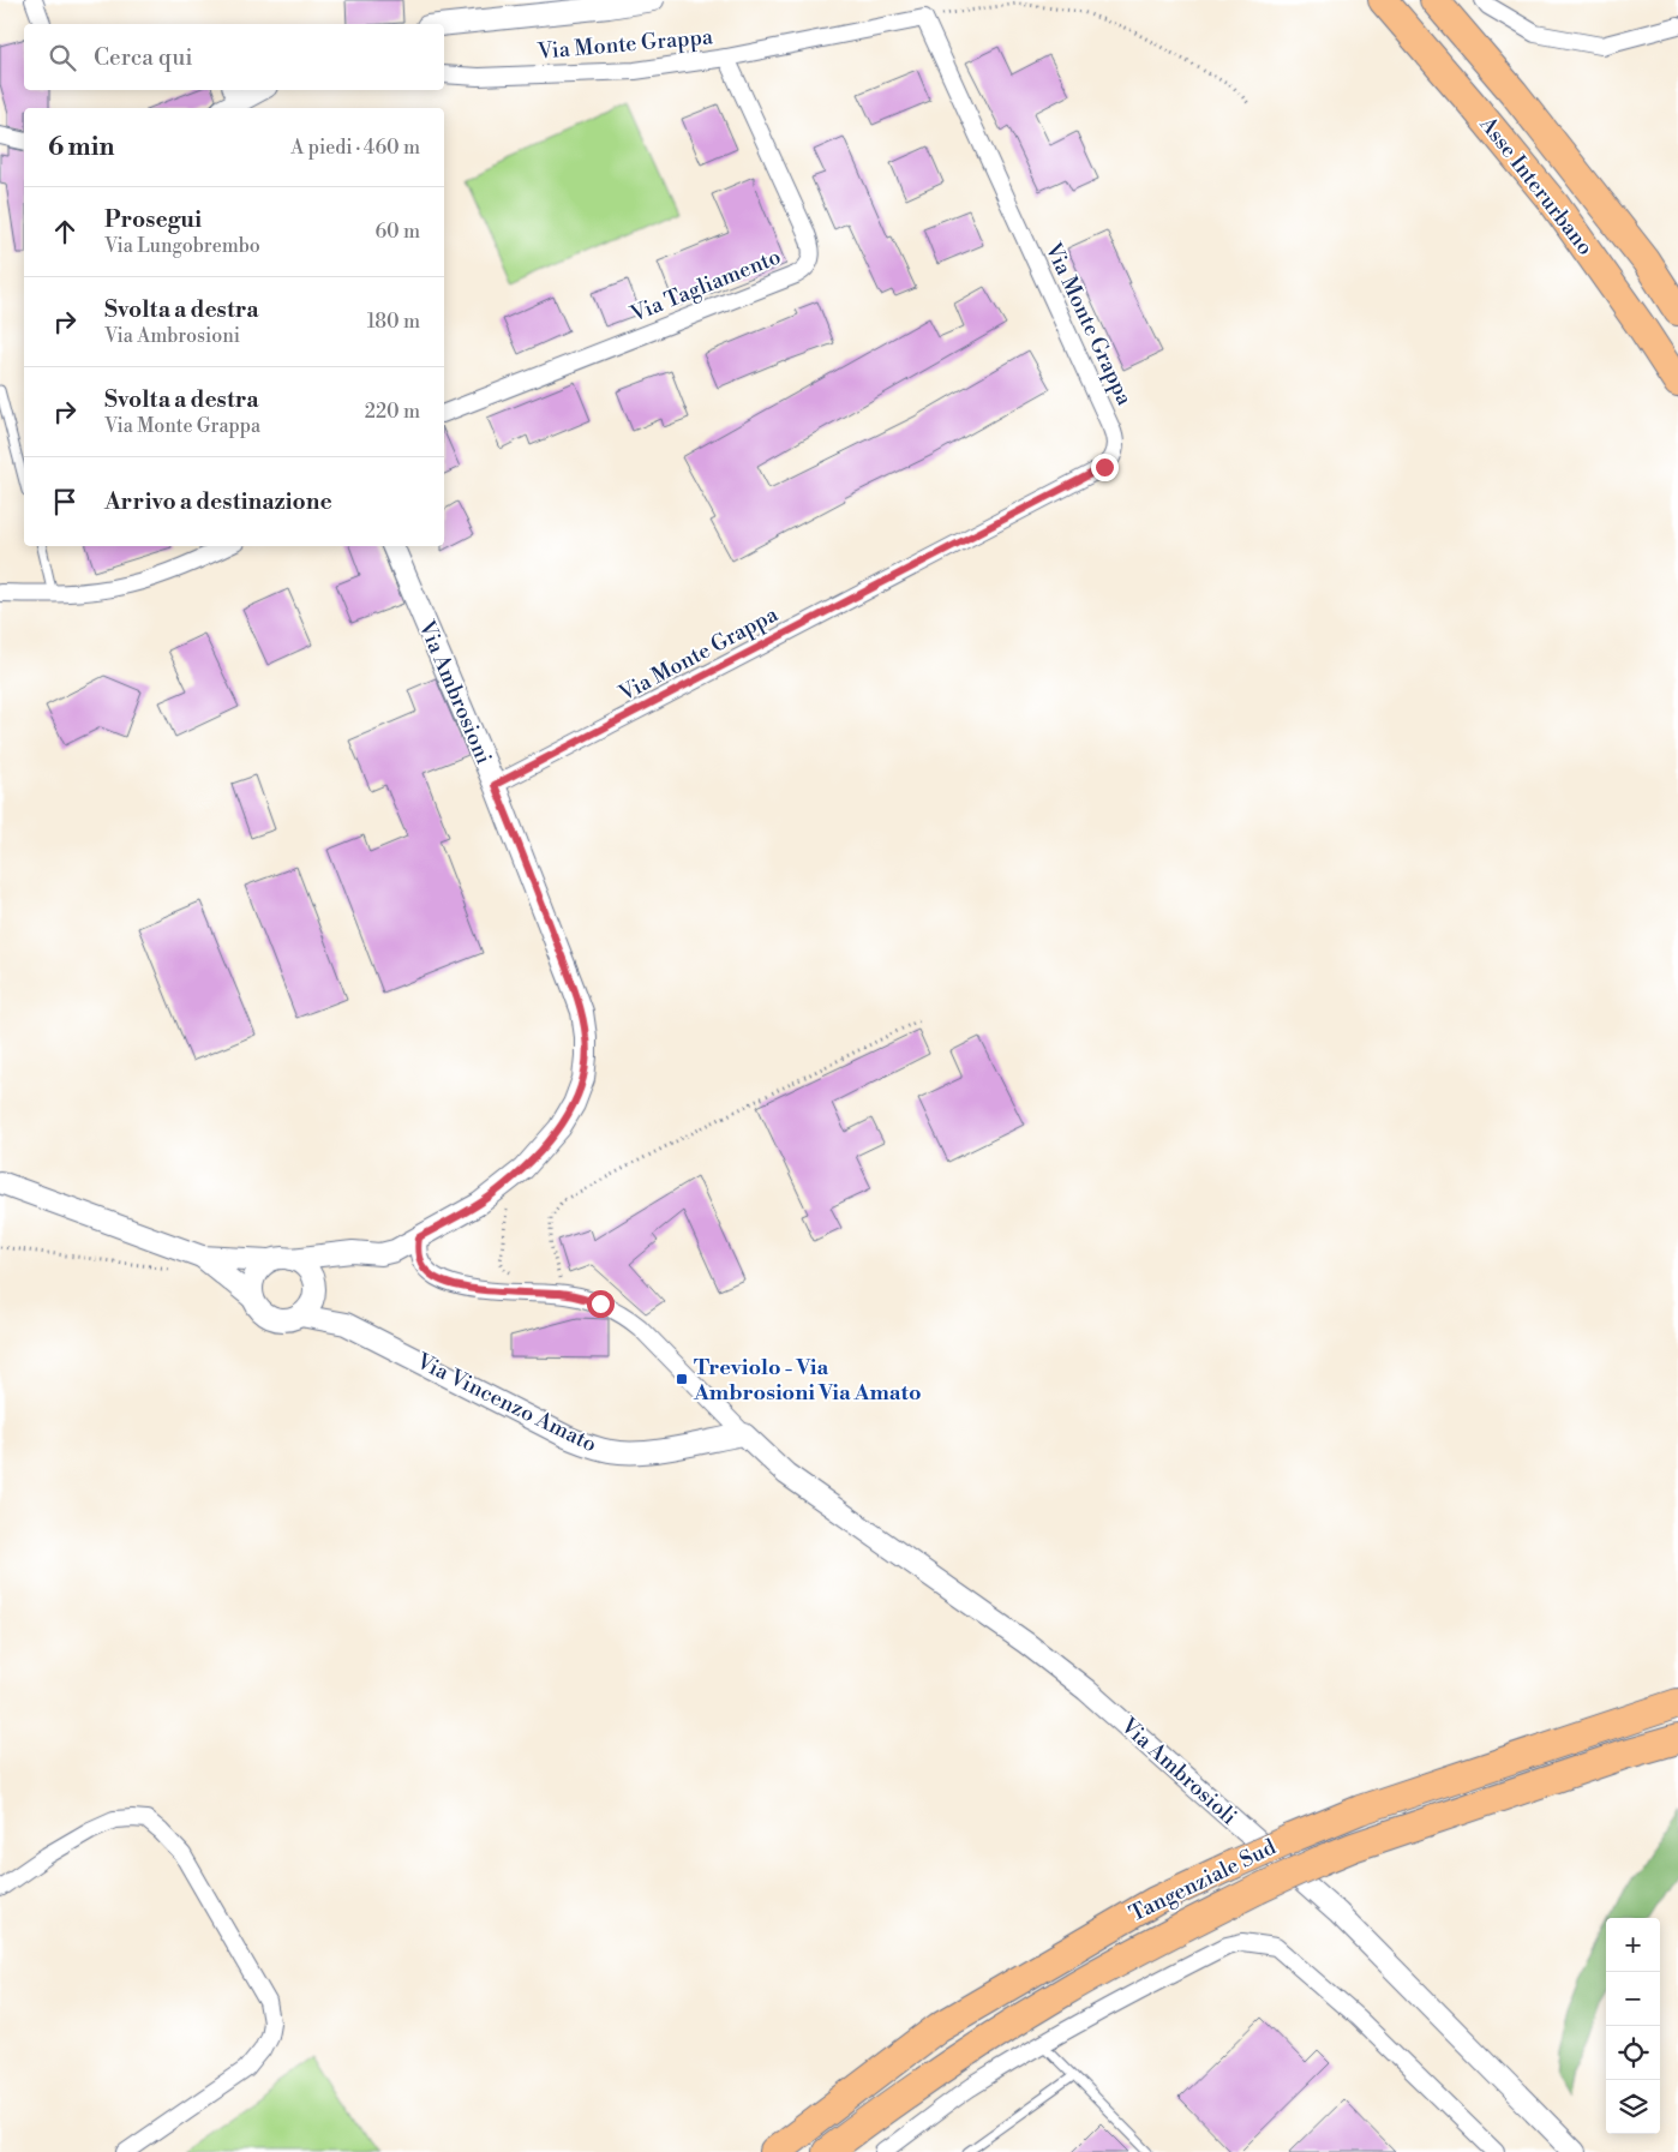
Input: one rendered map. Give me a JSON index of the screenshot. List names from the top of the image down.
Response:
{
  "streets": {
    "highway": ["Asse Interurbano", "Tangenziale Sud"],
    "street": [
      "Via Monte Grappa",
      "Via Tagliamento",
      "Via Ambrosioni",
      "Via Vincenzo Amato",
      "Via Ambrosioli"
    ]
  },
  "crossings": [
    ["Via Monte Grappa", "Via Tagliamento"],
    ["Via Monte Grappa", "Via Ambrosioni"],
    ["Via Ambrosioni", "Via Vincenzo Amato"],
    ["Via Vincenzo Amato", "Via Ambrosioli"]
  ],
  "places": {
    "transit": ["Treviolo - Via Ambrosioni Via Amato"]
  },
  "page": {
    "search": "Cerca qui",
    "heading": ["6 min", "A piedi · 460 m"],
    "list": [
      ["Prosegui", "Via Lungobrembo", "60 m"],
      ["Svolta a destra", "Via Ambrosioni", "180 m"],
      ["Svolta a destra", "Via Monte Grappa", "220 m"],
      "Arrivo a destinazione"
    ],
    "map_buttons": ["+", "−"]
  }
}
